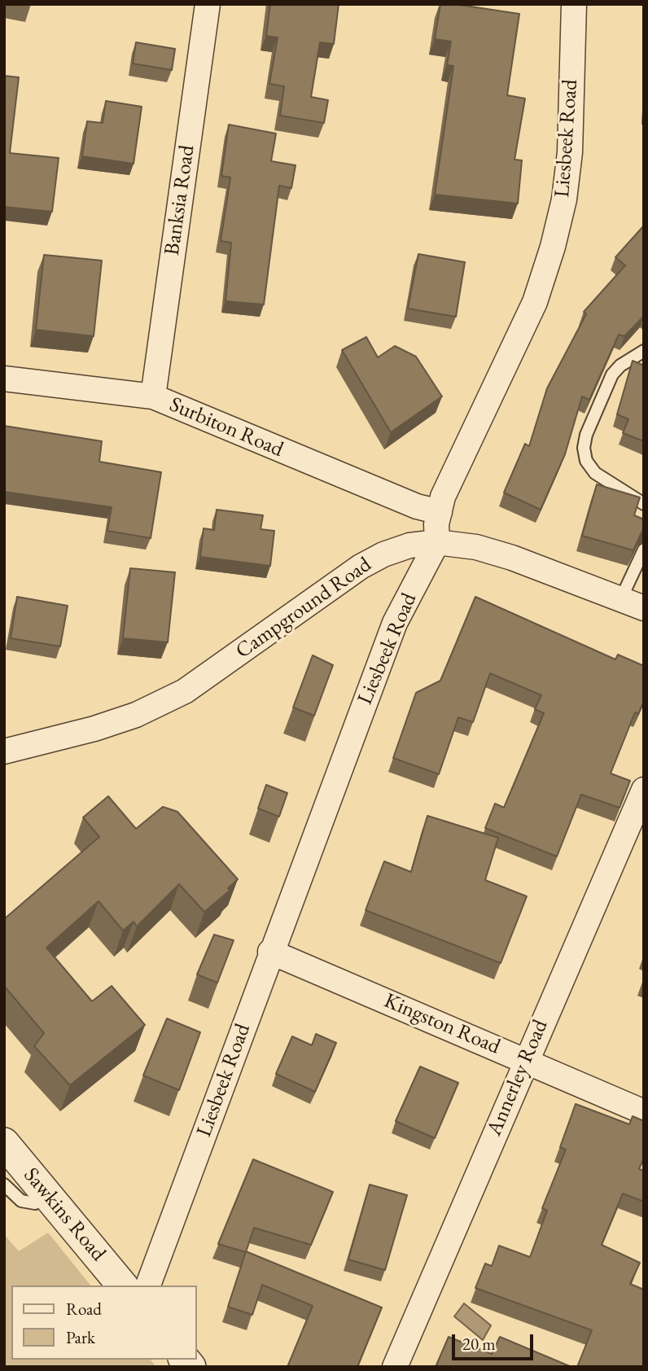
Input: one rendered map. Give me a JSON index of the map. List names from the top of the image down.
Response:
{
  "streets": {
    "street": [
      "Liesbeek Road",
      "Banksia Road",
      "Surbiton Road",
      "Campground Road",
      "Kingston Road",
      "Annerley Road",
      "Sawkins Road"
    ]
  },
  "crossings": [
    ["Liesbeek Road", "Surbiton Road"],
    ["Liesbeek Road", "Campground Road"],
    ["Liesbeek Road", "Kingston Road"],
    ["Banksia Road", "Surbiton Road"],
    ["Kingston Road", "Annerley Road"]
  ],
  "legend": ["Road", "Park"],
  "scale_bar": "20 m"
}
